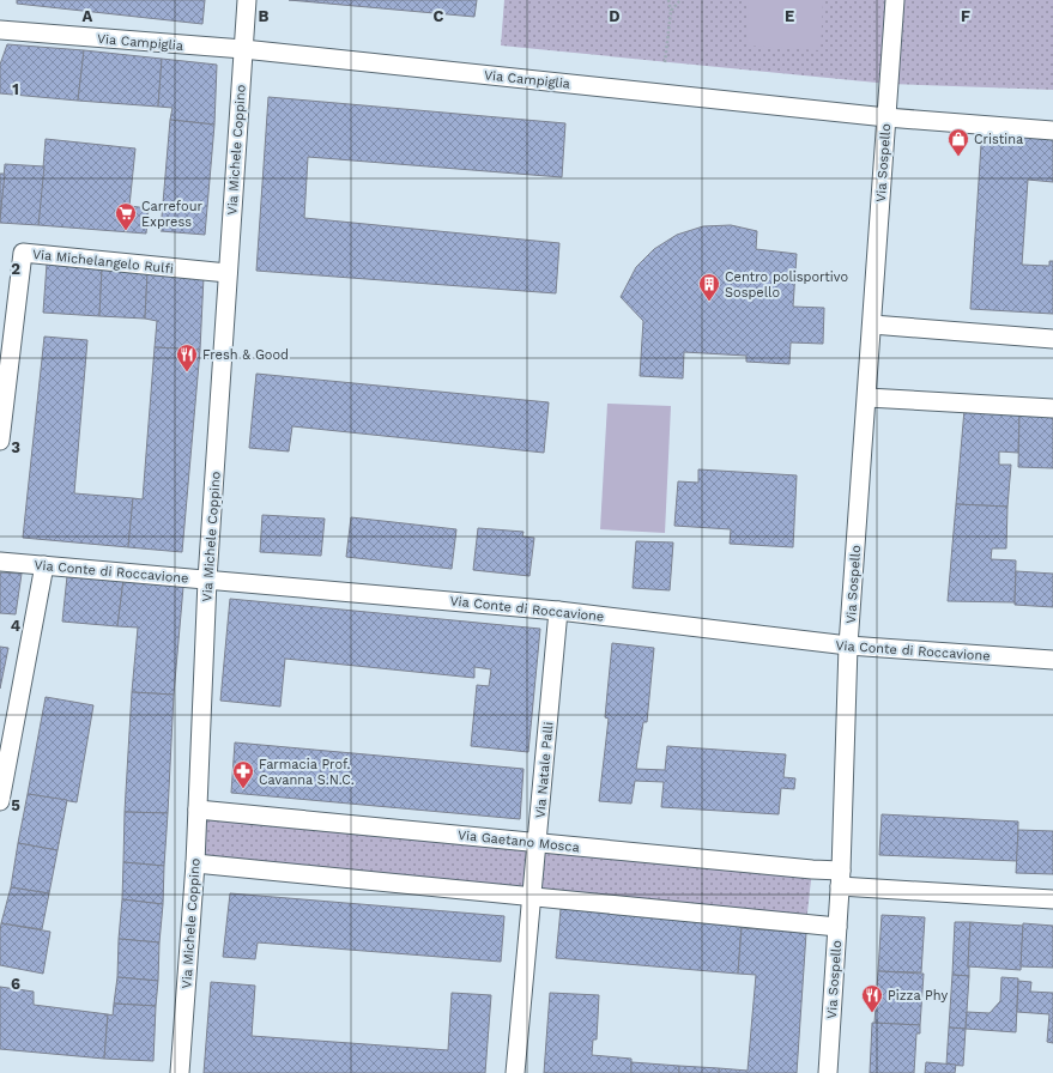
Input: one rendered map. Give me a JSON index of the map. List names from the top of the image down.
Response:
{
  "streets": {
    "street": [
      "Via Campiglia",
      "Via Michele Coppino",
      "Via Sospello",
      "Via Michelangelo Rulfi",
      "Via Conte di Roccavione",
      "Via Natale Palli",
      "Via Gaetano Mosca"
    ]
  },
  "crossings": [
    ["Via Campiglia", "Via Michele Coppino"],
    ["Via Campiglia", "Via Sospello"],
    ["Via Michele Coppino", "Via Michelangelo Rulfi"],
    ["Via Michele Coppino", "Via Conte di Roccavione"],
    ["Via Michele Coppino", "Via Gaetano Mosca"],
    ["Via Sospello", "Via Conte di Roccavione"],
    ["Via Sospello", "Via Gaetano Mosca"],
    ["Via Conte di Roccavione", "Via Natale Palli"],
    ["Via Natale Palli", "Via Gaetano Mosca"]
  ],
  "places": {
    "shop": ["Cristina"],
    "supermarket": ["Carrefour Express"],
    "building": ["Centro polisportivo Sospello"],
    "restaurant": ["Fresh & Good", "Pizza Phy"],
    "pharmacy": ["Farmacia Prof. Cavanna S.N.C."]
  },
  "grid": {
    "columns": [
      "A",
      "B",
      "C",
      "D",
      "E",
      "F"
    ],
    "rows": [
      "1",
      "2",
      "3",
      "4",
      "5",
      "6"
    ]
  }
}
